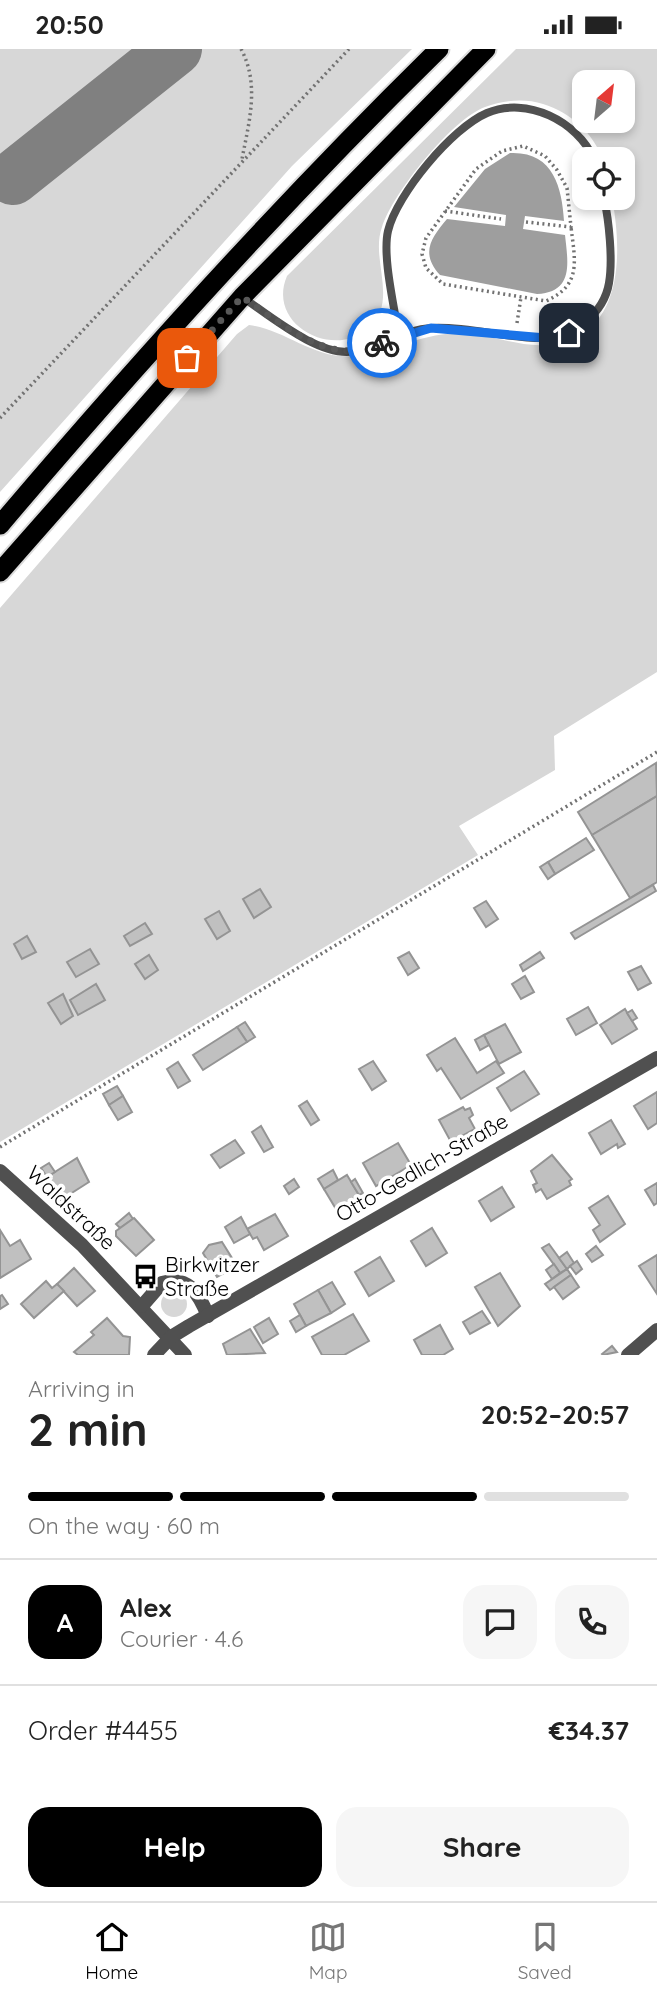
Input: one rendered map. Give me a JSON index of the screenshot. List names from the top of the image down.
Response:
{
  "streets": {
    "street": ["Otto-Gedlich-Straße", "Waldstraße"]
  },
  "crossings": [
    ["Otto-Gedlich-Straße", "Waldstraße"]
  ],
  "places": {
    "bus stop": ["Birkwitzer Straße"]
  },
  "north": "top right",
  "page": {
    "status": "20:50",
    "heading": ["2 min", "Arriving in", "20:52–20:57"],
    "panel": [
      "Alex",
      "Courier · 4.6",
      "Order #4455",
      "€34.37"
    ],
    "bar": "On the way · 60 m",
    "round": "A",
    "buttons": ["Help", "Share"],
    "tabs": ["Home", "Map", "Saved"]
  }
}
